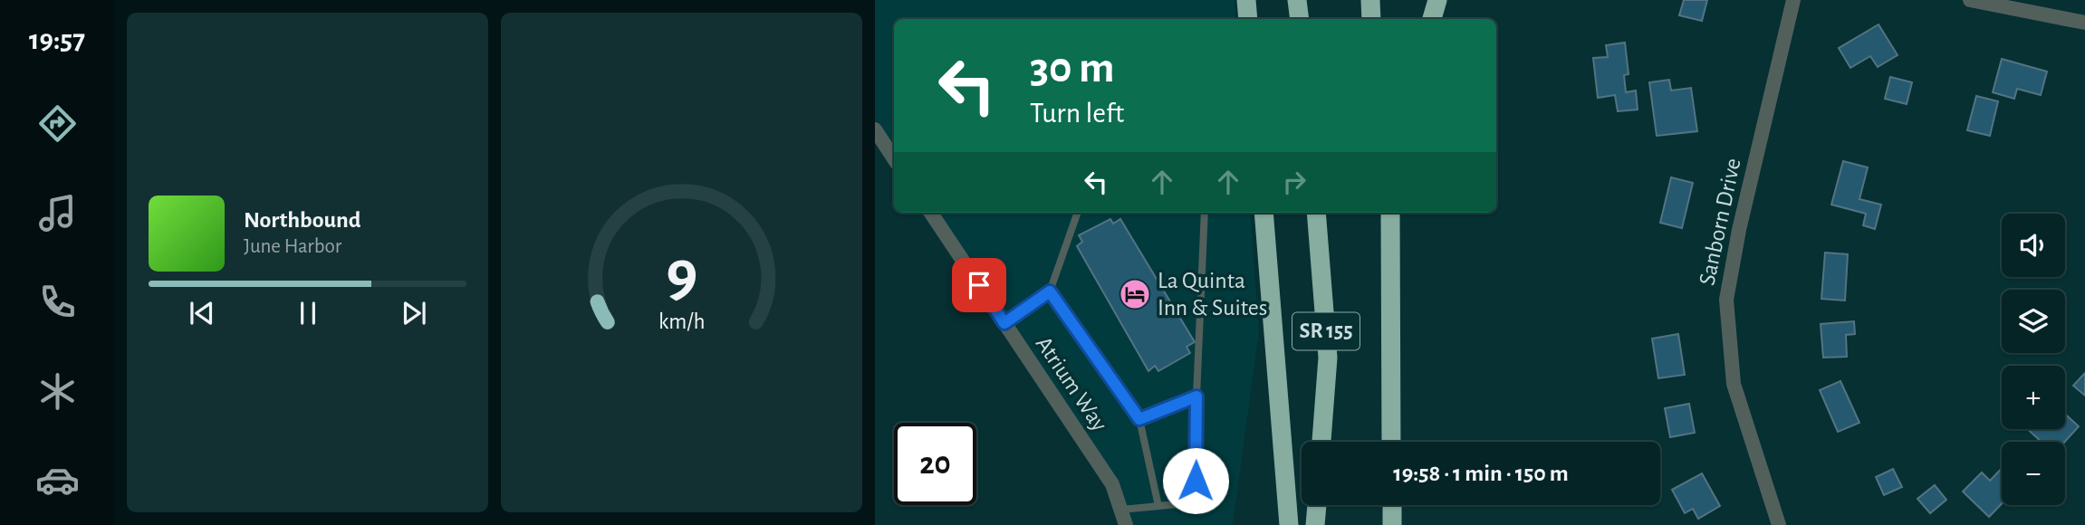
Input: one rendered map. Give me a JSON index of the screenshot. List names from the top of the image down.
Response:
{
  "streets": {
    "highway": ["SR 155"],
    "street": ["Sanborn Drive", "Atrium Way"]
  },
  "places": {
    "hotel": ["La Quinta Inn & Suites"]
  },
  "page": {
    "tabs": "19:57",
    "turn": ["30 m", "Turn left"],
    "song": ["Northbound", "June Harbor"],
    "map_buttons": ["+", "−"],
    "limit": "20",
    "trip": "19:58 · 1 min · 150 m",
    "gauge": ["9", "km/h"]
  }
}
